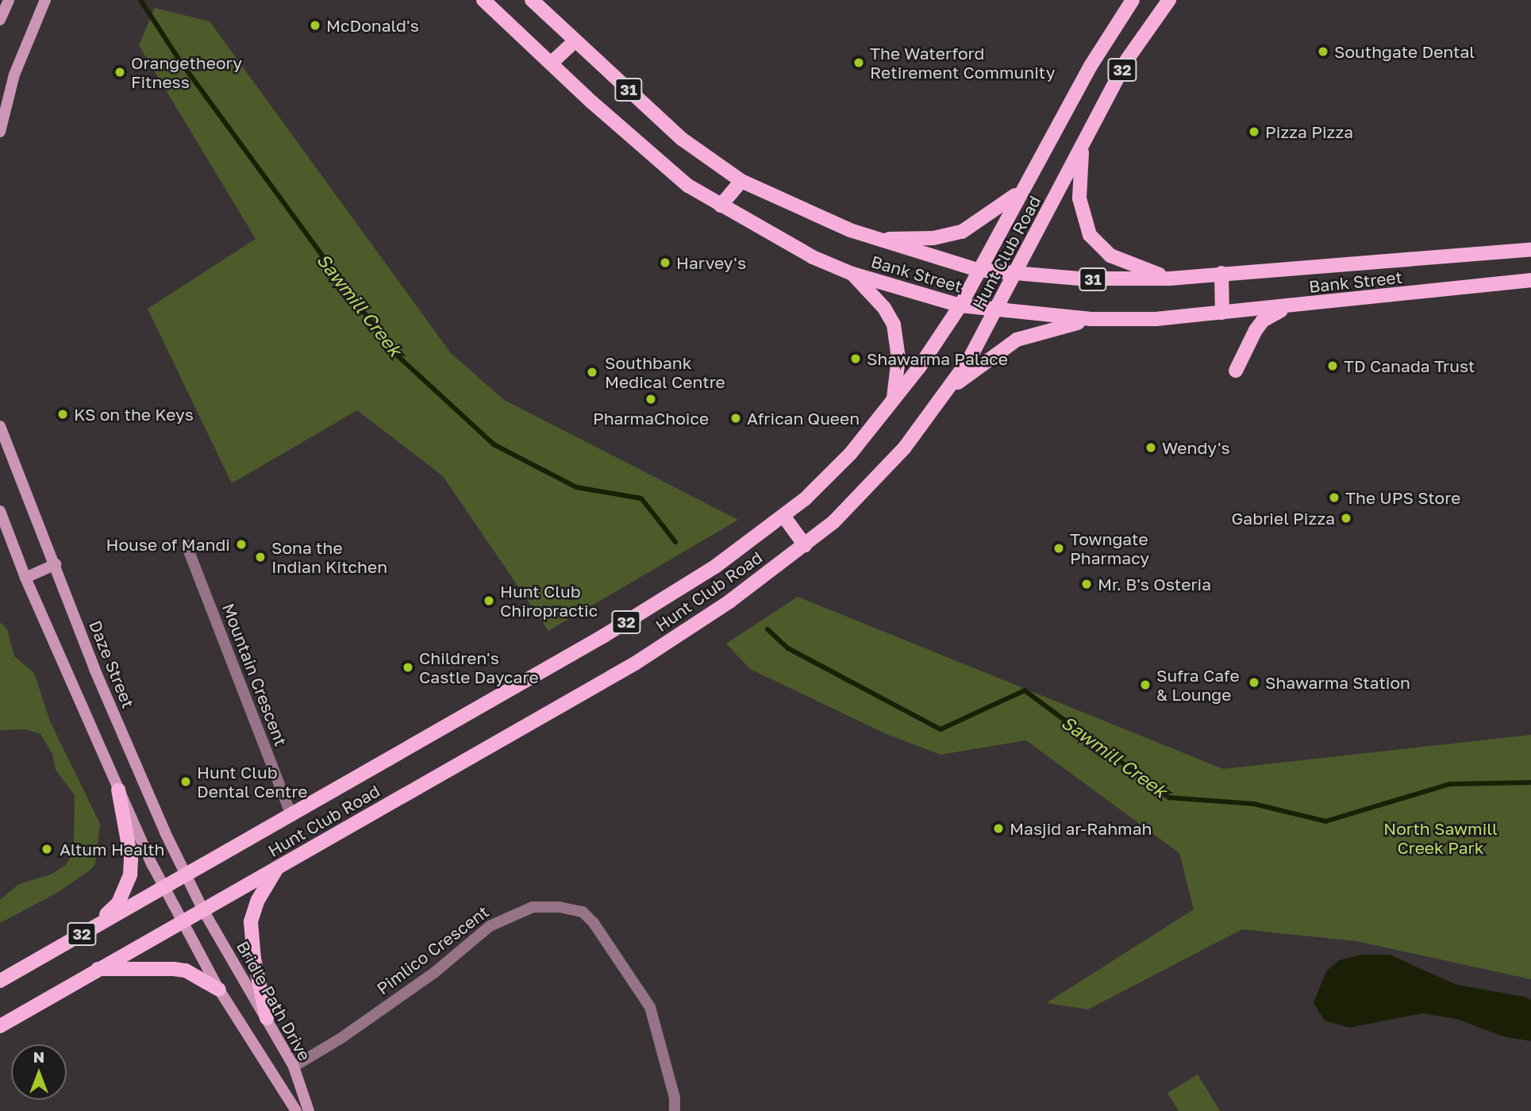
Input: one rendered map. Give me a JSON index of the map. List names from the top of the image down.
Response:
{
  "streets": {
    "main road": [
      "32",
      "31",
      "Hunt Club Road",
      "Bank Street"
    ],
    "street": [
      "Daze Street",
      "Mountain Crescent",
      "Pimlico Crescent",
      "Bridle Path Drive"
    ]
  },
  "crossings": [
    ["Hunt Club Road", "Bank Street"],
    ["Hunt Club Road", "Daze Street"],
    ["Hunt Club Road", "Mountain Crescent"],
    ["Hunt Club Road", "Bridle Path Drive"],
    ["Daze Street", "Bridle Path Drive"],
    ["Pimlico Crescent", "Bridle Path Drive"]
  ],
  "water": ["Sawmill Creek"],
  "parks": ["North Sawmill Creek Park"],
  "places": [
    "McDonald's",
    "Southgate Dental",
    "The Waterford Retirement Community",
    "Orangetheory Fitness",
    "Pizza Pizza",
    "Harvey's",
    "Shawarma Palace",
    "TD Canada Trust",
    "Southbank Medical Centre",
    "PharmaChoice",
    "KS on the Keys",
    "African Queen",
    "Wendy's",
    "The UPS Store",
    "Gabriel Pizza",
    "House of Mandi",
    "Towngate Pharmacy",
    "Sona the Indian Kitchen",
    "Mr. B's Osteria",
    "Hunt Club Chiropractic",
    "Children's Castle Daycare",
    "Shawarma Station",
    "Sufra Cafe & Lounge",
    "Hunt Club Dental Centre",
    "Masjid ar-Rahmah",
    "Altum Health"
  ],
  "north": "top"
}
